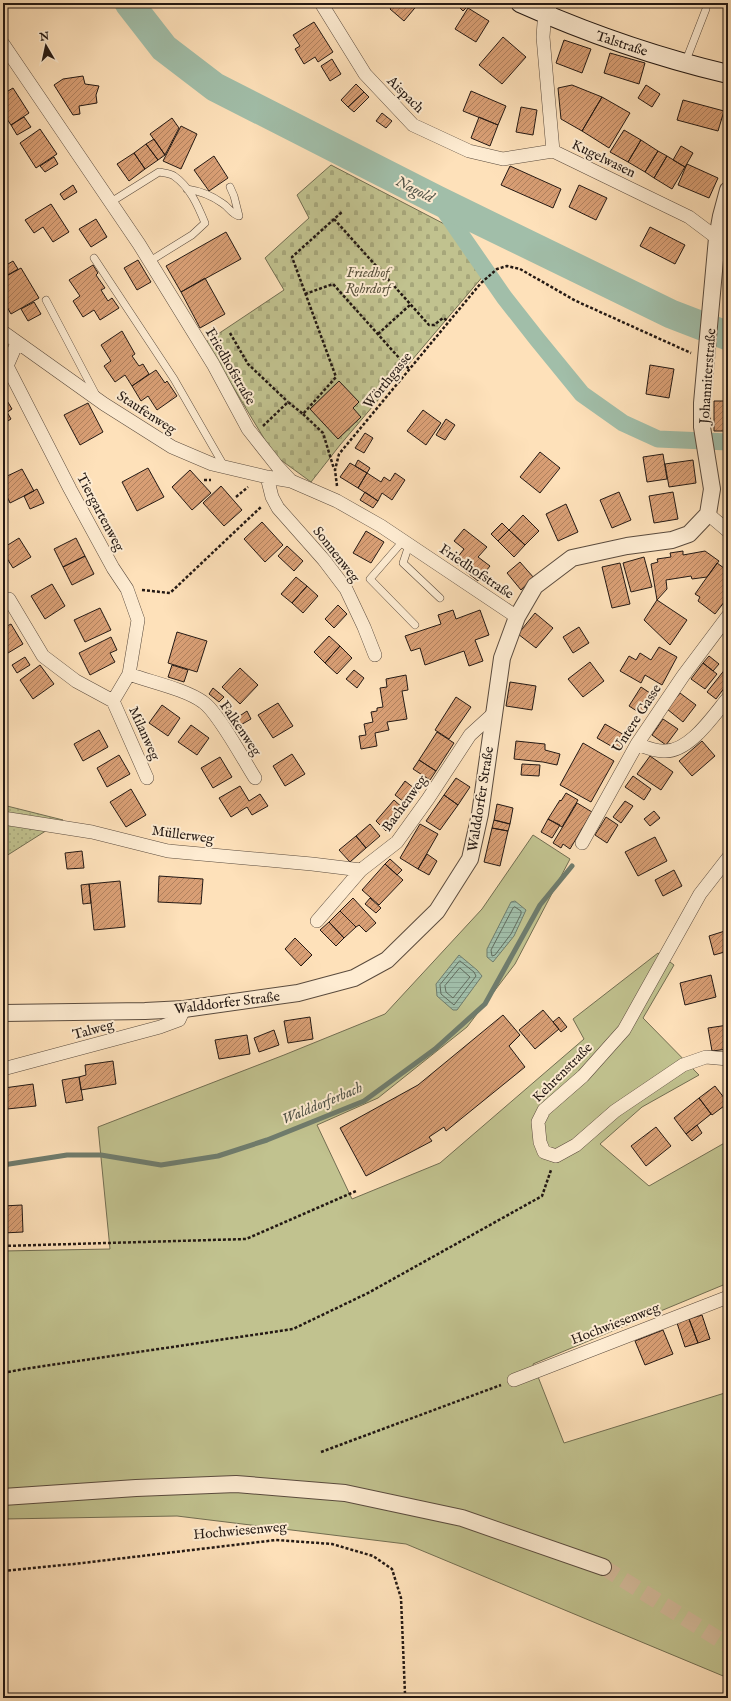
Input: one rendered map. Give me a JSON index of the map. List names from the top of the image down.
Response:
{
  "streets": {
    "main road": ["Talstraße"],
    "street": [
      "Aispach",
      "Kugelwasen",
      "Friedhofstraße",
      "Johanniterstraße",
      "Staufenweg",
      "Tiergartenweg",
      "Sonnenweg",
      "Untere Gasse",
      "Falkenweg",
      "Milanweg",
      "Walddorfer Straße",
      "Bachenweg",
      "Müllerweg",
      "Talweg",
      "Kehrenstraße",
      "Hochwiesenweg"
    ],
    "path": ["Wörthgasse"]
  },
  "crossings": [
    ["Talstraße", "Kugelwasen"],
    ["Aispach", "Kugelwasen"],
    ["Kugelwasen", "Johanniterstraße"],
    ["Friedhofstraße", "Wörthgasse"],
    ["Friedhofstraße", "Staufenweg"],
    ["Friedhofstraße", "Walddorfer Straße"],
    ["Johanniterstraße", "Wörthgasse"],
    ["Johanniterstraße", "Walddorfer Straße"],
    ["Staufenweg", "Tiergartenweg"],
    ["Staufenweg", "Sonnenweg"],
    ["Tiergartenweg", "Falkenweg"],
    ["Tiergartenweg", "Milanweg"],
    ["Walddorfer Straße", "Bachenweg"],
    ["Walddorfer Straße", "Talweg"],
    ["Bachenweg", "Müllerweg"]
  ],
  "water": ["Nagold", "Walddorferbach"],
  "parks": ["Friedhof Rohrdorf"],
  "north": "top"
}
